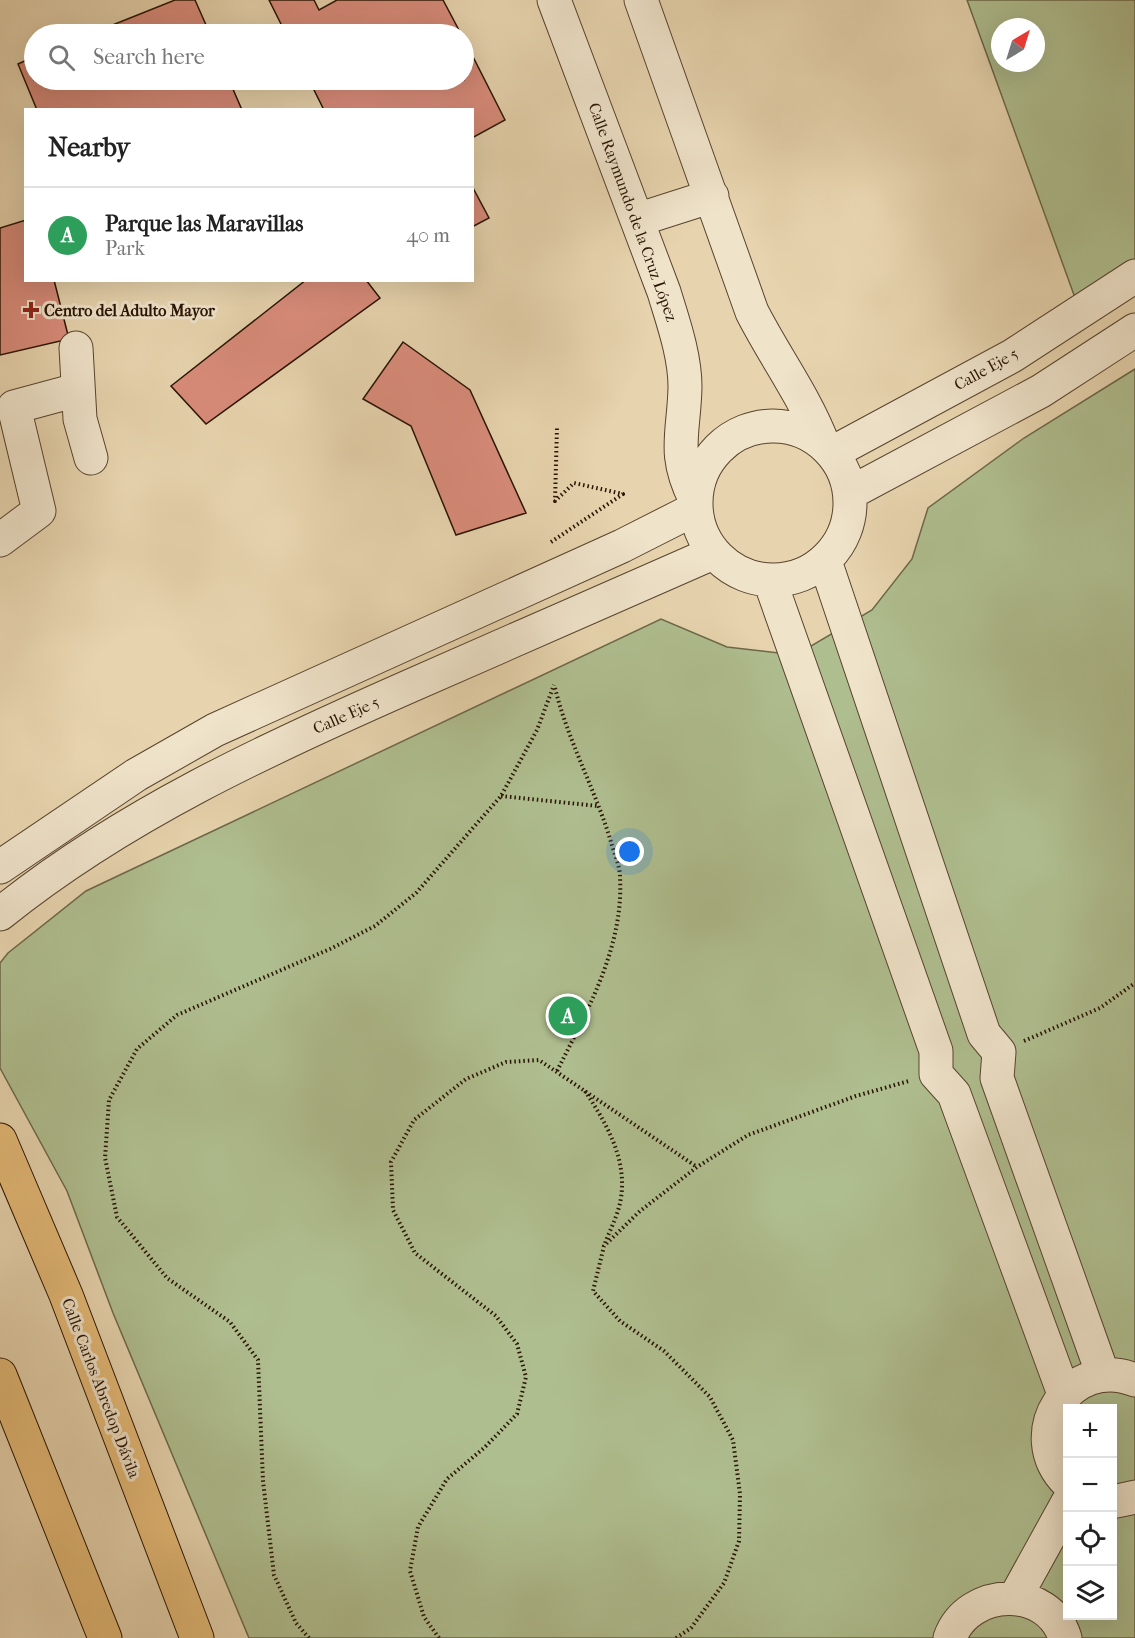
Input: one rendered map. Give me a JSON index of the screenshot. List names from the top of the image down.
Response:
{
  "streets": {
    "main road": ["Calle Carlos Abredop Dávila"],
    "street": ["Calle Raymundo de la Cruz López", "Calle Eje 5"]
  },
  "crossings": [
    ["Calle Raymundo de la Cruz López", "Calle Eje 5"]
  ],
  "places": {
    "health": ["Centro del Adulto Mayor"]
  },
  "north": "top right",
  "page": {
    "search": "Search here",
    "heading": "Nearby",
    "list": [
      {
        "mark": "A",
        "name": "Parque las Maravillas",
        "note": "Park",
        "value": "40 m"
      }
    ],
    "pins": "A",
    "map_buttons": ["+", "−"]
  }
}
